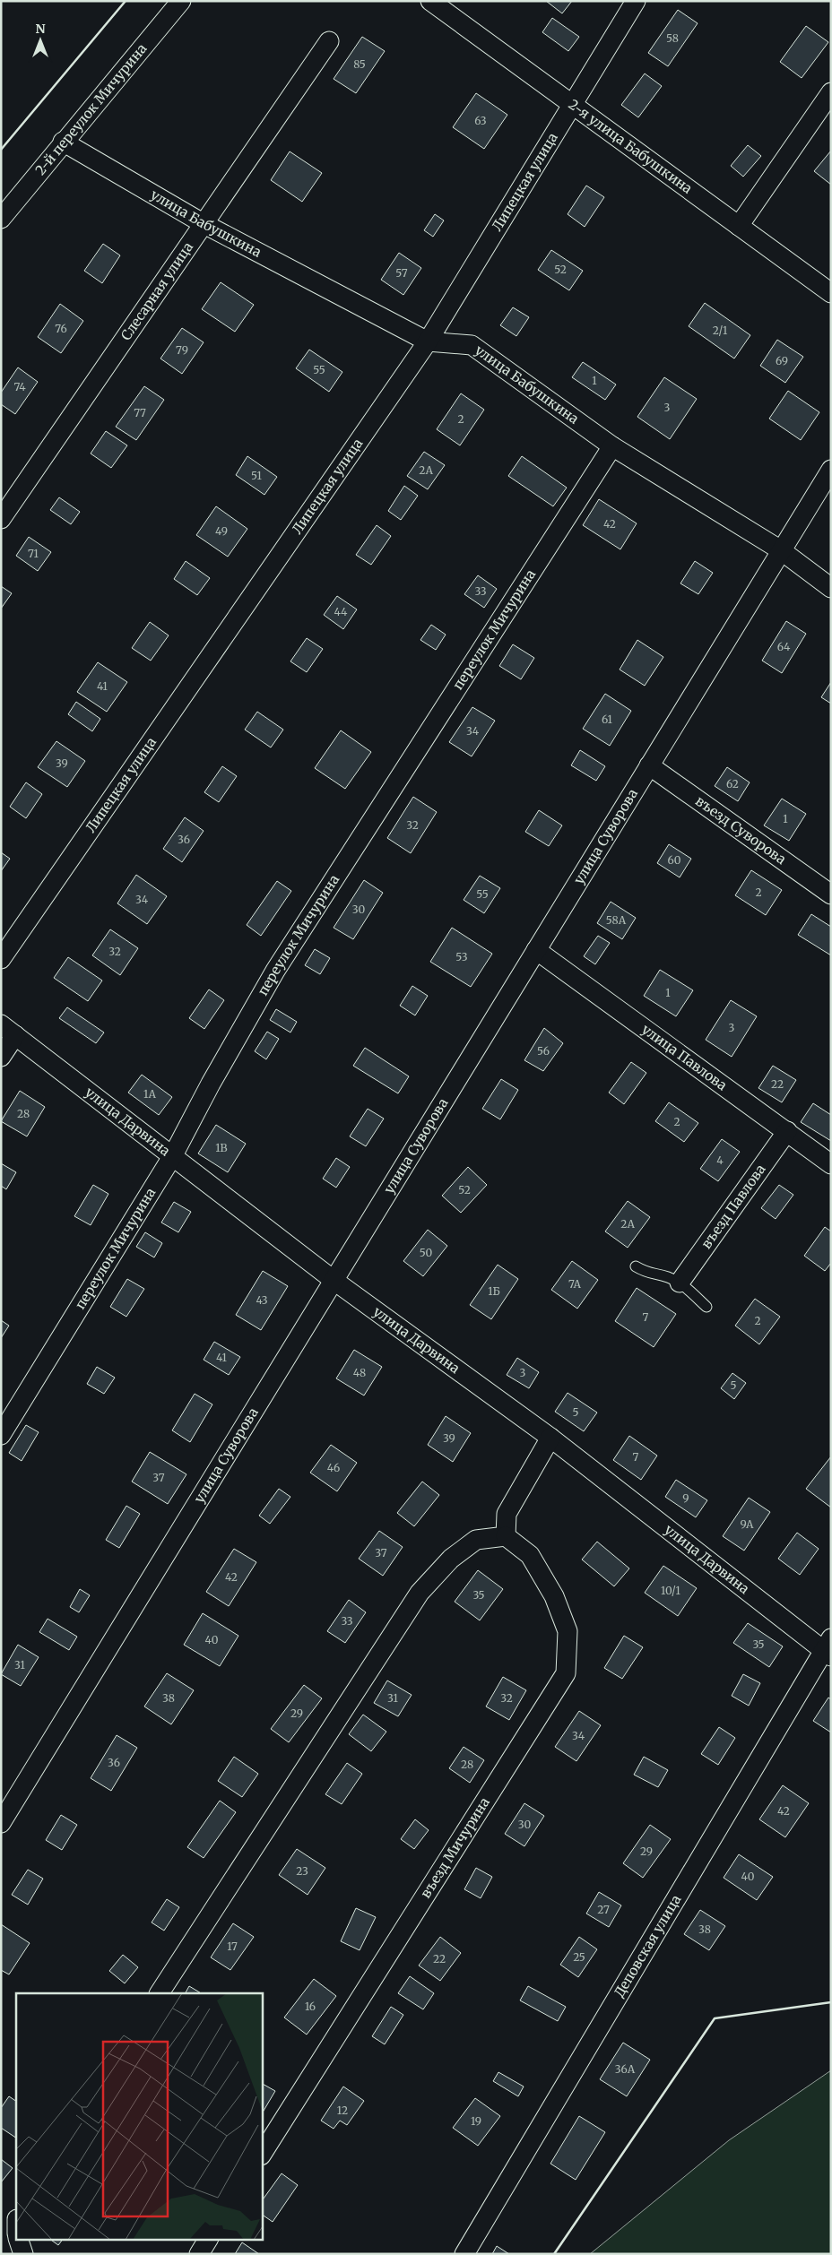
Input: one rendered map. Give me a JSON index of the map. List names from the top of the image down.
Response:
{
  "streets": {
    "street": [
      "2-й переулок Мичурина",
      "2-я улица Бабушкина",
      "Липецкая улица",
      "улица Бабушкина",
      "Слесарная улица",
      "переулок Мичурина",
      "въезд Суворова",
      "улица Суворова",
      "улица Павлова",
      "улица Дарвина",
      "въезд Павлова",
      "въезд Мичурина",
      "Деповская улица"
    ]
  },
  "crossings": [
    ["2-й переулок Мичурина", "улица Бабушкина"],
    ["2-я улица Бабушкина", "Липецкая улица"],
    ["Липецкая улица", "улица Бабушкина"],
    ["улица Бабушкина", "Слесарная улица"],
    ["улица Бабушкина", "переулок Мичурина"],
    ["улица Бабушкина", "улица Суворова"],
    ["переулок Мичурина", "улица Дарвина"],
    ["въезд Суворова", "улица Суворова"],
    ["улица Суворова", "улица Павлова"],
    ["улица Суворова", "улица Дарвина"],
    ["улица Павлова", "въезд Павлова"],
    ["улица Дарвина", "Деповская улица"]
  ],
  "house_numbers": [
    "58",
    "85",
    "63",
    "52",
    "57",
    "76",
    "2/1",
    "79",
    "69",
    "55",
    "1",
    "74",
    "3",
    "77",
    "2",
    "2А",
    "51",
    "42",
    "49",
    "71",
    "33",
    "44",
    "64",
    "41",
    "61",
    "34",
    "39",
    "62",
    "1",
    "32",
    "36",
    "60",
    "2",
    "55",
    "34",
    "30",
    "58А",
    "32",
    "53",
    "1",
    "3",
    "56",
    "22",
    "1А",
    "28",
    "2",
    "1В",
    "4",
    "52",
    "2А",
    "50",
    "7А",
    "1Б",
    "43",
    "7",
    "2",
    "41",
    "48",
    "3",
    "5",
    "5",
    "39",
    "7",
    "46",
    "37",
    "9",
    "9А",
    "37",
    "42",
    "10/1",
    "35",
    "33",
    "40",
    "35",
    "31",
    "38",
    "31",
    "32",
    "29",
    "34",
    "36",
    "28",
    "42",
    "30",
    "29",
    "23",
    "40",
    "27",
    "38",
    "17",
    "25",
    "22",
    "16",
    "36А",
    "12",
    "19"
  ],
  "north": "top"
}
